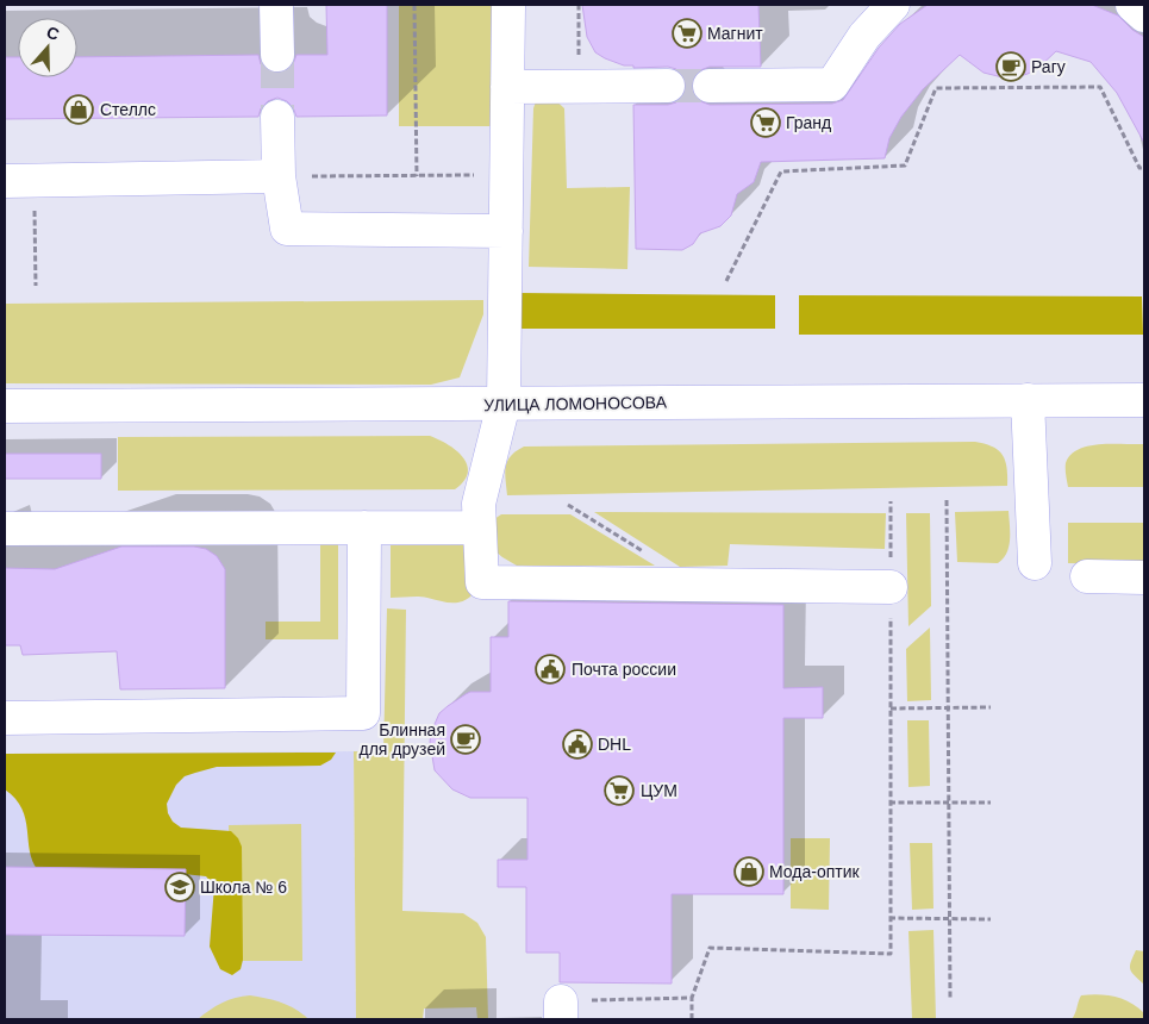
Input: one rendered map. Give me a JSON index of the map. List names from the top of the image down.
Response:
{
  "streets": {
    "main road": ["УЛИЦА ЛОМОНОСОВА"]
  },
  "places": {
    "supermarket": ["Магнит", "Гранд", "ЦУМ"],
    "cafe": ["Рагу", "Блинная для друзей"],
    "shop": ["Стеллс", "Мода-оптик"],
    "public building": ["Почта россии", "DHL"],
    "school or university": ["Школа № 6"]
  },
  "north": "top"
}
